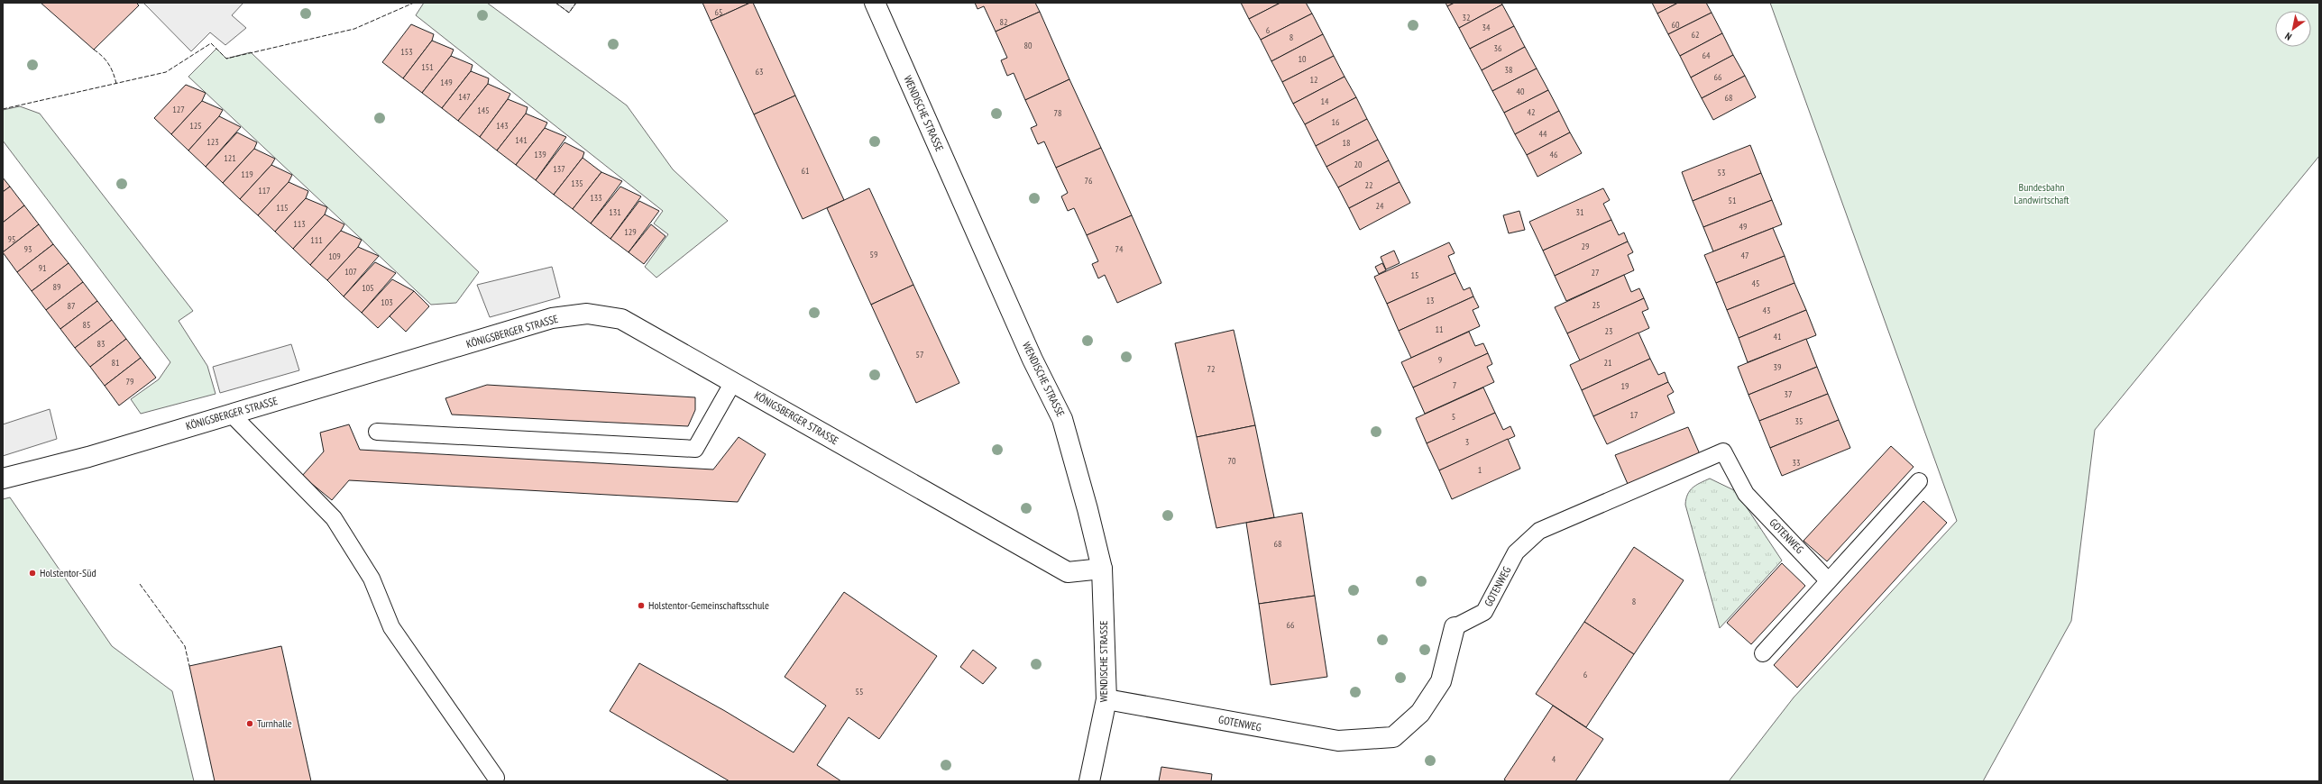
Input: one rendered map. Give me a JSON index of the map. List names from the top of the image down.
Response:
{
  "streets": {
    "street": ["WENDISCHE STRASSE", "KÖNIGSBERGER STRASSE", "GOTENWEG"]
  },
  "crossings": [
    ["WENDISCHE STRASSE", "KÖNIGSBERGER STRASSE"],
    ["WENDISCHE STRASSE", "GOTENWEG"]
  ],
  "parks": ["Bundesbahn Landwirtschaft"],
  "places": ["Holstentor-Süd", "Holstentor-Gemeinschaftsschule", "Turnhalle"],
  "house_numbers": [
    "65",
    "32",
    "82",
    "60",
    "34",
    "6",
    "62",
    "8",
    "80",
    "36",
    "153",
    "64",
    "10",
    "151",
    "38",
    "63",
    "66",
    "12",
    "149",
    "40",
    "147",
    "68",
    "14",
    "127",
    "145",
    "42",
    "78",
    "16",
    "125",
    "143",
    "44",
    "141",
    "123",
    "18",
    "139",
    "46",
    "121",
    "20",
    "137",
    "61",
    "53",
    "119",
    "76",
    "135",
    "22",
    "117",
    "133",
    "51",
    "24",
    "115",
    "131",
    "31",
    "113",
    "49",
    "129",
    "95",
    "111",
    "29",
    "93",
    "74",
    "59",
    "47",
    "109",
    "91",
    "107",
    "27",
    "15",
    "45",
    "89",
    "105",
    "13",
    "103",
    "25",
    "87",
    "43",
    "85",
    "11",
    "23",
    "41",
    "83",
    "57",
    "9",
    "81",
    "21",
    "39",
    "72",
    "79",
    "7",
    "19",
    "37",
    "17",
    "5",
    "35",
    "3",
    "70",
    "33",
    "1",
    "68",
    "8",
    "66",
    "6",
    "55",
    "4"
  ],
  "north": "bottom left"
}
